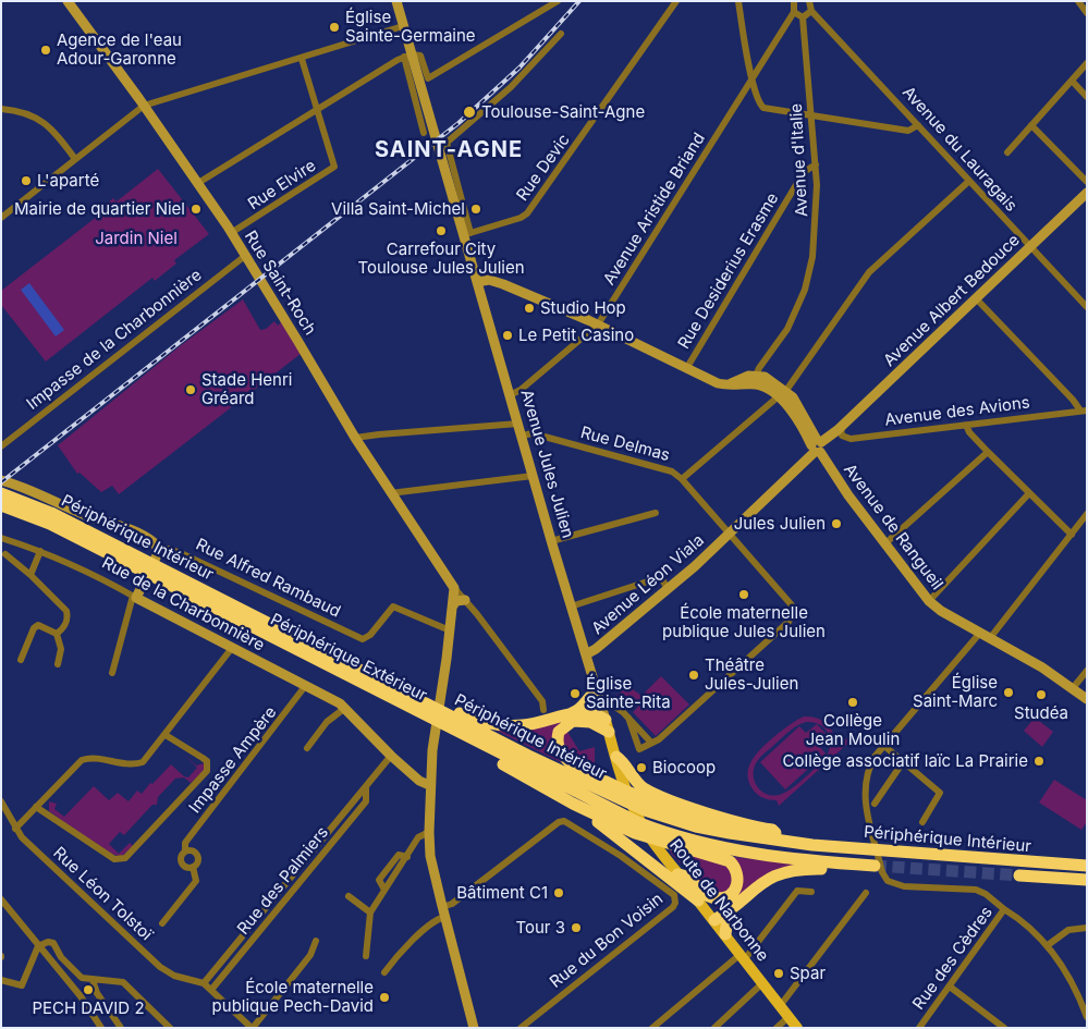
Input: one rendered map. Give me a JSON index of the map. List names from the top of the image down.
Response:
{
  "streets": {
    "highway": ["Périphérique Intérieur", "Périphérique Extérieur"],
    "main road": ["Avenue Jules Julien", "Route de Narbonne"],
    "street": [
      "Avenue du Lauragais",
      "Avenue d'Italie",
      "Rue Devic",
      "Rue Elvire",
      "Avenue Aristide Briand",
      "Rue Desiderius Erasme",
      "Rue Saint-Roch",
      "Avenue Albert Bedouce",
      "Impasse de la Charbonnière",
      "Avenue des Avions",
      "Rue Delmas",
      "Avenue de Rangueil",
      "Rue Alfred Rambaud",
      "Avenue Léon Viala",
      "Rue de la Charbonnière",
      "Impasse Ampère",
      "Rue des Palmiers",
      "Rue Léon Tolstoï",
      "Rue du Bon Voisin",
      "Rue des Cèdres"
    ]
  },
  "crossings": [
    ["Avenue du Lauragais", "Avenue Albert Bedouce"],
    ["Avenue d'Italie", "Rue Desiderius Erasme"],
    ["Avenue d'Italie", "Avenue de Rangueil"],
    ["Rue Devic", "Avenue Jules Julien"],
    ["Rue Elvire", "Rue Saint-Roch"],
    ["Avenue Aristide Briand", "Avenue Jules Julien"],
    ["Rue Saint-Roch", "Impasse de la Charbonnière"],
    ["Avenue Albert Bedouce", "Avenue des Avions"],
    ["Avenue Albert Bedouce", "Rue Delmas"],
    ["Avenue Albert Bedouce", "Avenue de Rangueil"],
    ["Avenue Albert Bedouce", "Avenue Léon Viala"],
    ["Rue Delmas", "Avenue Jules Julien"],
    ["Rue Delmas", "Avenue Léon Viala"],
    ["Avenue Jules Julien", "Avenue Léon Viala"],
    ["Avenue Jules Julien", "Route de Narbonne"],
    ["Rue de la Charbonnière", "Impasse Ampère"],
    ["Rue de la Charbonnière", "Rue des Palmiers"],
    ["Rue des Palmiers", "Rue Léon Tolstoï"]
  ],
  "districts": ["SAINT-AGNE"],
  "parks": ["Jardin Niel"],
  "places": [
    "Église Sainte-Germaine",
    "Agence de l'eau Adour-Garonne",
    "Toulouse-Saint-Agne",
    "L'aparté",
    "Mairie de quartier Niel",
    "Villa Saint-Michel",
    "Carrefour City Toulouse Jules Julien",
    "Studio Hop",
    "Le Petit Casino",
    "Stade Henri Gréard",
    "Jules Julien",
    "École maternelle publique Jules Julien",
    "Théâtre Jules-Julien",
    "Église Saint-Marc",
    "Église Sainte-Rita",
    "Studéa",
    "Collège Jean Moulin",
    "Collège associatif laïc La Prairie",
    "Biocoop",
    "Bâtiment C1",
    "Tour 3",
    "Spar",
    "PECH DAVID 2",
    "École maternelle publique Pech-David"
  ]
}
